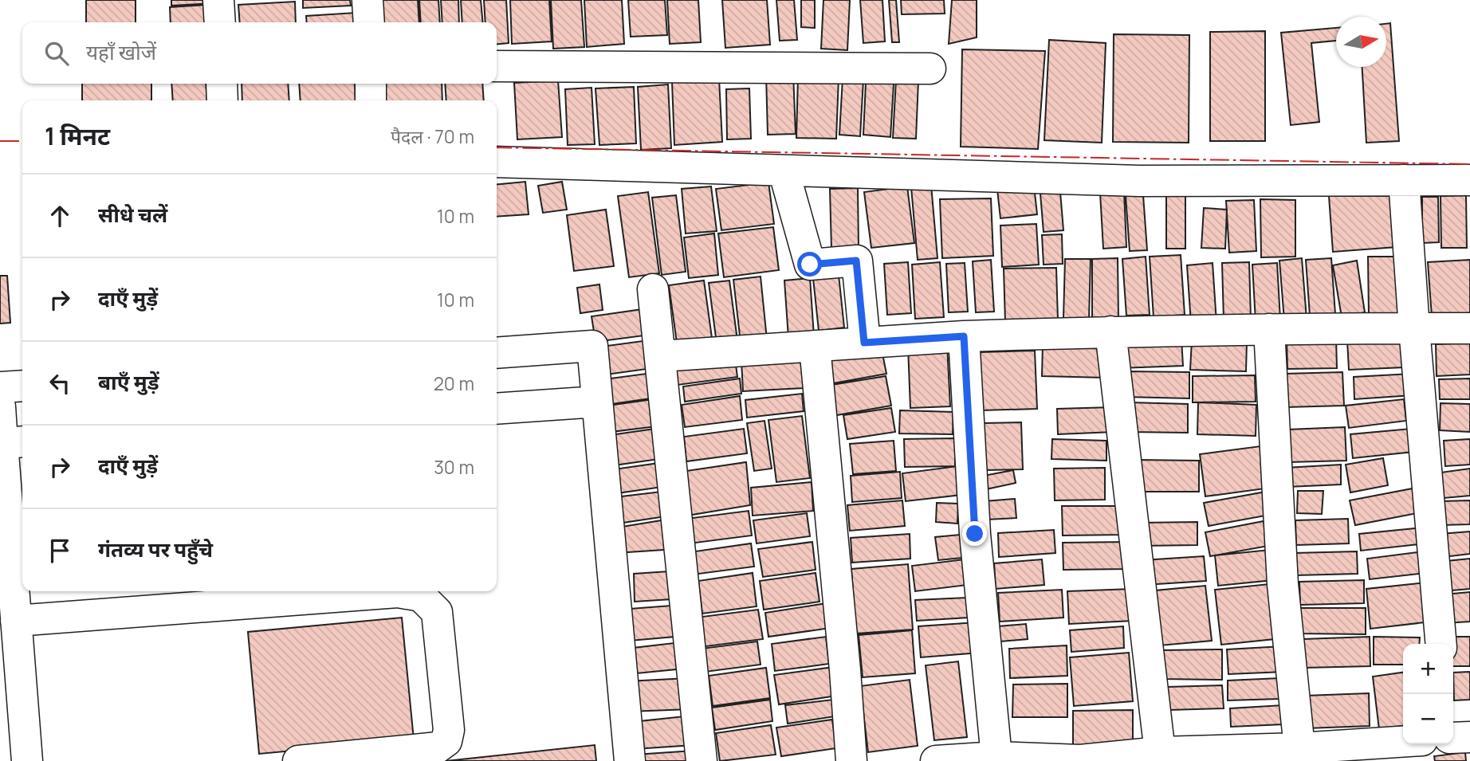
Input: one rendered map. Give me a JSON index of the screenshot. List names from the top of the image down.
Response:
{
  "north": "right",
  "page": {
    "search": "यहाँ खोजें",
    "heading": ["1 मिनट", "पैदल · 70 m"],
    "list": [
      ["सीधे चलें", "10 m"],
      ["दाएँ मुड़ें", "10 m"],
      ["बाएँ मुड़ें", "20 m"],
      ["दाएँ मुड़ें", "30 m"],
      "गंतव्य पर पहुँचे"
    ],
    "map_buttons": ["+", "−"]
  }
}
